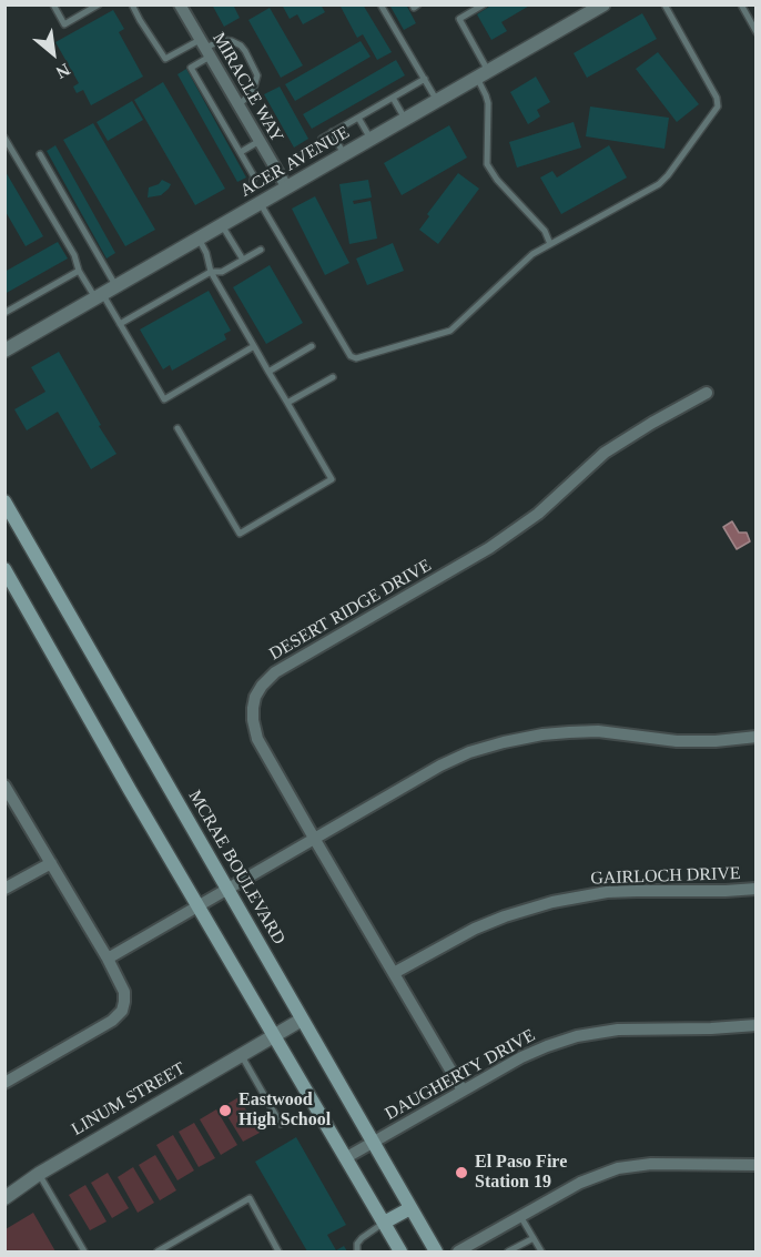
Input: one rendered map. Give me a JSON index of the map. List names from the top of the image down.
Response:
{
  "streets": {
    "main road": ["MCRAE BOULEVARD"],
    "street": [
      "MIRACLE WAY",
      "ACER AVENUE",
      "DESERT RIDGE DRIVE",
      "GAIRLOCH DRIVE",
      "DAUGHERTY DRIVE",
      "LINUM STREET"
    ]
  },
  "crossings": [
    ["MIRACLE WAY", "ACER AVENUE"],
    ["DESERT RIDGE DRIVE", "GAIRLOCH DRIVE"],
    ["DESERT RIDGE DRIVE", "DAUGHERTY DRIVE"],
    ["MCRAE BOULEVARD", "DAUGHERTY DRIVE"],
    ["MCRAE BOULEVARD", "LINUM STREET"]
  ],
  "places": ["Eastwood High School", "El Paso Fire Station 19"],
  "north": "bottom right"
}
